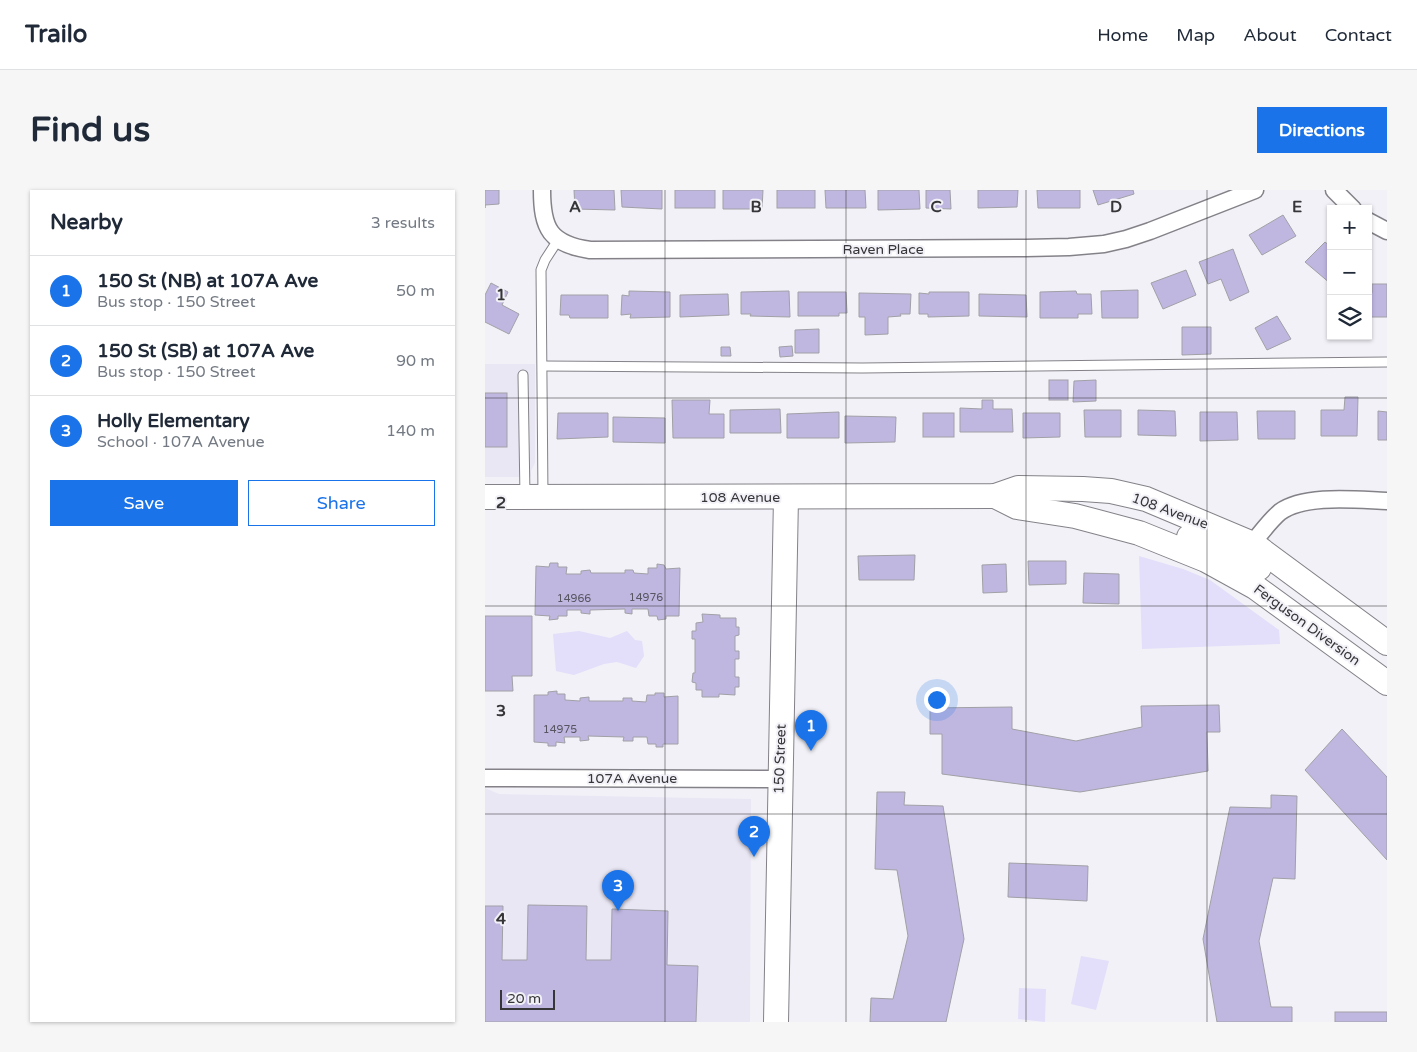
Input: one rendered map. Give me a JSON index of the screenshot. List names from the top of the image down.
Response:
{
  "streets": {
    "main road": ["108 Avenue", "150 Street"],
    "street": ["Raven Place", "107A Avenue"]
  },
  "crossings": [
    ["108 Avenue", "150 Street"],
    ["150 Street", "107A Avenue"]
  ],
  "house_numbers": ["14976", "14966", "14975"],
  "scale_bar": "20 m",
  "page": {
    "header": "Trailo",
    "nav": [
      "Home",
      "Map",
      "About",
      "Contact"
    ],
    "buttons": [
      "Directions",
      ["Save", "Share"]
    ],
    "title": "Find us",
    "heading": ["Nearby", "3 results"],
    "map_buttons": ["+", "−"],
    "list": [
      {
        "mark": "1",
        "name": "150 St (NB) at 107A Ave",
        "note": "Bus stop · 150 Street",
        "value": "50 m"
      },
      {
        "mark": "2",
        "name": "150 St (SB) at 107A Ave",
        "note": "Bus stop · 150 Street",
        "value": "90 m"
      },
      {
        "mark": "3",
        "name": "Holly Elementary",
        "note": "School · 107A Avenue",
        "value": "140 m"
      }
    ],
    "pins": ["1", "2", "3"],
    "scale": "20 m"
  },
  "grid": {
    "columns": [
      "A",
      "B",
      "C",
      "D",
      "E"
    ],
    "rows": [
      "1",
      "2",
      "3",
      "4"
    ]
  }
}
